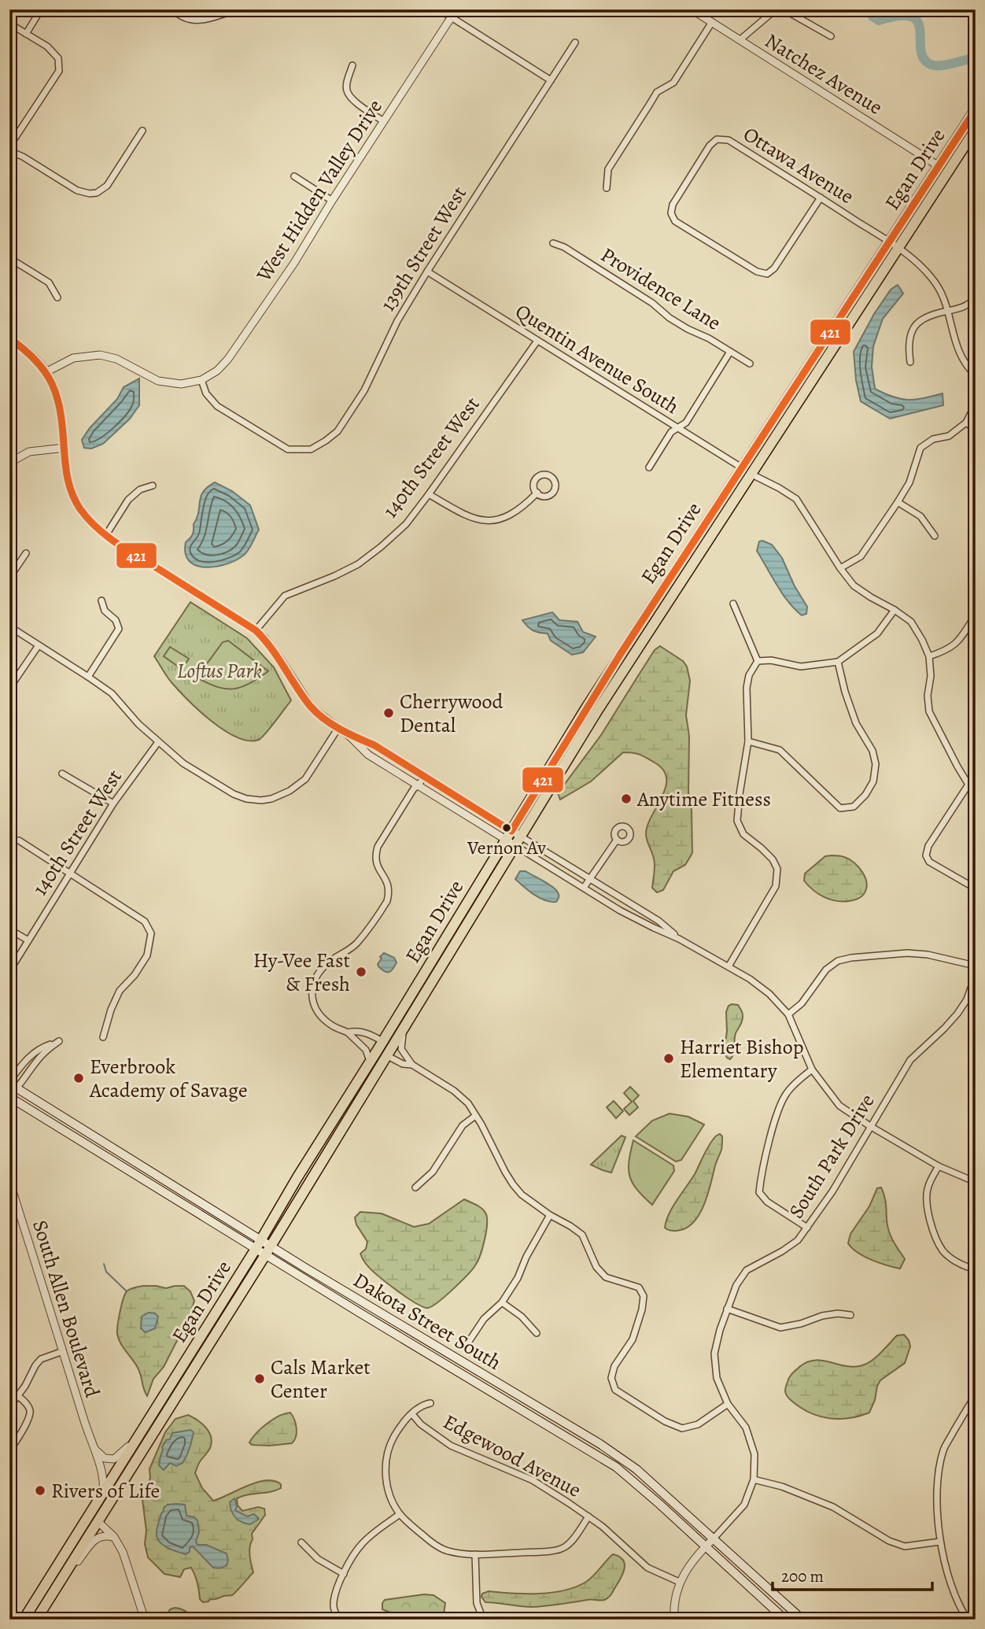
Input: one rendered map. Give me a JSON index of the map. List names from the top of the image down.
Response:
{
  "streets": {
    "highway": ["Egan Drive"],
    "main road": ["Dakota Street South"],
    "street": [
      "Natchez Avenue",
      "Ottawa Avenue",
      "West Hidden Valley Drive",
      "139th Street West",
      "Providence Lane",
      "Quentin Avenue South",
      "140th Street West",
      "South Park Drive",
      "South Allen Boulevard",
      "Edgewood Avenue"
    ]
  },
  "crossings": [
    ["Natchez Avenue", "Egan Drive"],
    ["Ottawa Avenue", "Egan Drive"],
    ["Egan Drive", "Quentin Avenue South"],
    ["Egan Drive", "South Allen Boulevard"],
    ["Egan Drive", "Dakota Street South"],
    ["West Hidden Valley Drive", "139th Street West"],
    ["139th Street West", "Quentin Avenue South"],
    ["Quentin Avenue South", "140th Street West"],
    ["South Park Drive", "Dakota Street South"],
    ["South Park Drive", "Edgewood Avenue"]
  ],
  "parks": ["Loftus Park"],
  "places": [
    "Cherrywood Dental",
    "Anytime Fitness",
    "Vernon Av",
    "Hy-Vee Fast & Fresh",
    "Harriet Bishop Elementary",
    "Everbrook Academy of Savage",
    "Cals Market Center",
    "Rivers of Life"
  ],
  "lines": ["transit line 421"],
  "scale_bar": "200 m"
}
